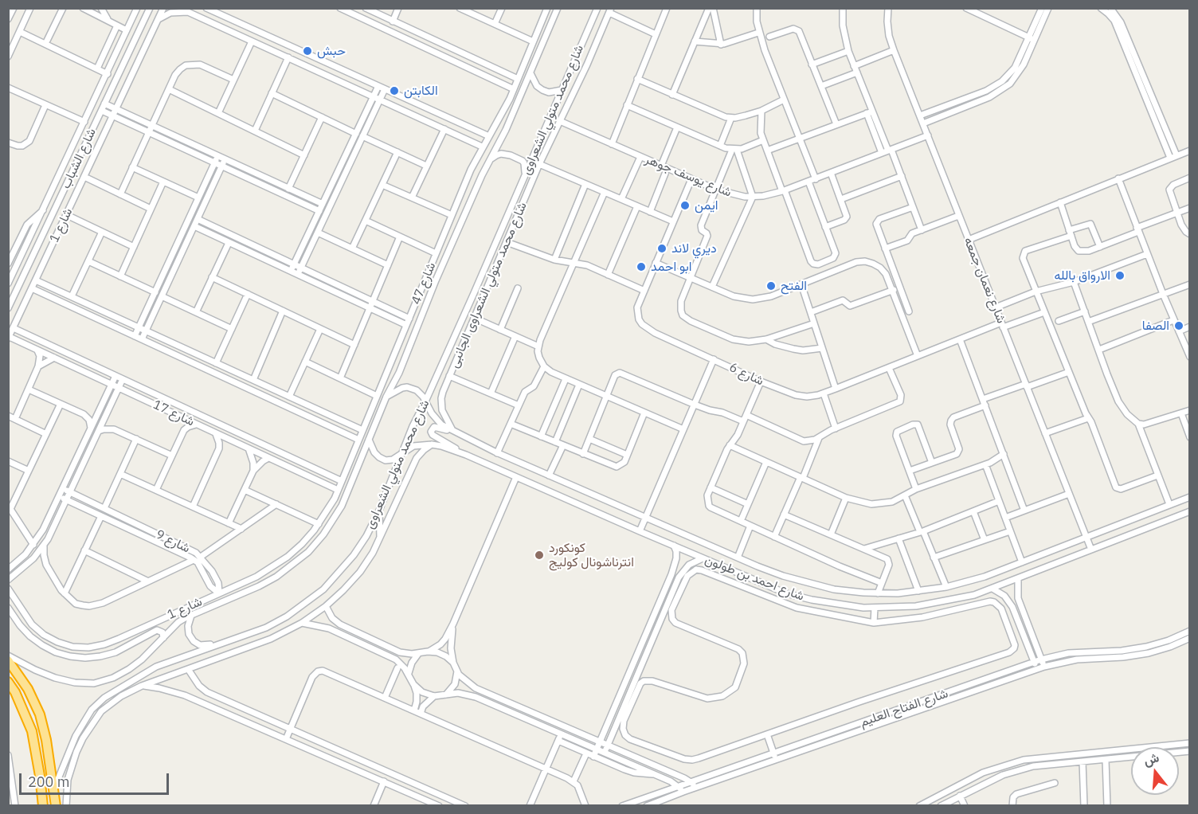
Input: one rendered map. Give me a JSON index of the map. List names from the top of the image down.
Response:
{
  "streets": {
    "street": [
      "شارع محمد متولي الشعراوى",
      "شارع الشباب",
      "شارع يوسف جوهر",
      "شارع 1",
      "شارع نعمان جمعه",
      "شارع 47",
      "شارع محمد متولي الشعراوى الجانبى",
      "شارع 6",
      "شارع 17",
      "شارع 9",
      "شارع احمد بن طولون",
      "شارع الفتاح العليم"
    ]
  },
  "crossings": [
    ["شارع محمد متولي الشعراوى", "شارع احمد بن طولون"],
    ["شارع يوسف جوهر", "شارع نعمان جمعه"],
    ["شارع يوسف جوهر", "شارع محمد متولي الشعراوى الجانبى"],
    ["شارع يوسف جوهر", "شارع 6"],
    ["شارع 1", "شارع 47"],
    ["شارع 1", "شارع 17"],
    ["شارع 1", "شارع 9"],
    ["شارع نعمان جمعه", "شارع 6"],
    ["شارع نعمان جمعه", "شارع احمد بن طولون"],
    ["شارع 47", "شارع 17"],
    ["شارع محمد متولي الشعراوى الجانبى", "شارع احمد بن طولون"]
  ],
  "places": [
    "حبش",
    "الكابتن",
    "ايمن",
    "ديري لاند",
    "ابو احمد",
    "الارواق بالله",
    "الفتح",
    "الصفا",
    "كونكورد انترناشونال كوليج"
  ],
  "scale_bar": "200 m",
  "north": "top"
}
